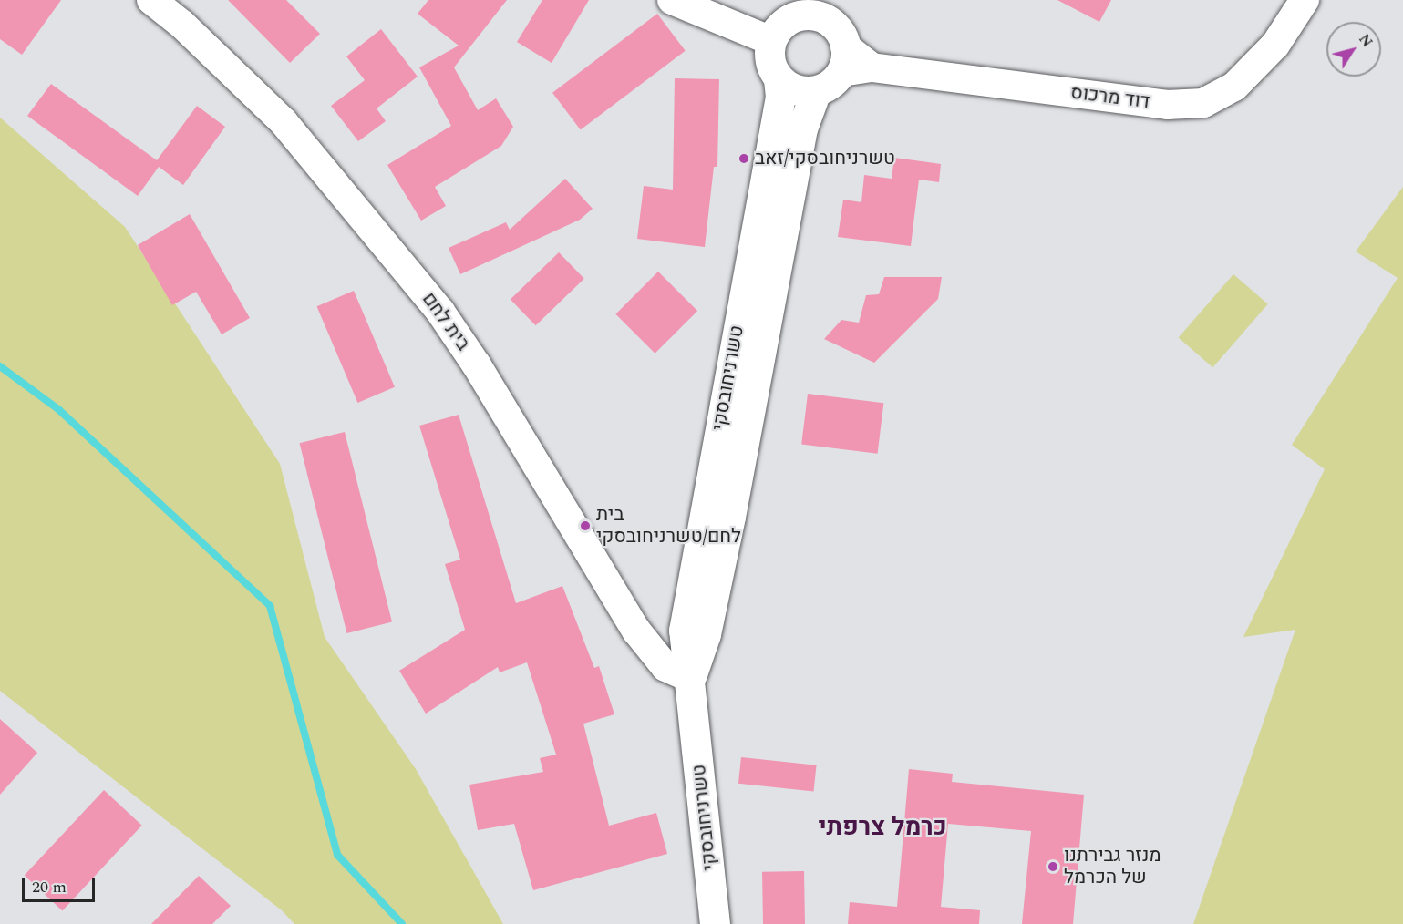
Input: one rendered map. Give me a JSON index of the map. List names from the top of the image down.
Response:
{
  "streets": {
    "street": ["דוד מרכוס", "בית לחם", "טשרניחובסקי"]
  },
  "crossings": [
    ["דוד מרכוס", "טשרניחובסקי"],
    ["בית לחם", "טשרניחובסקי"]
  ],
  "districts": ["כרמל צרפתי"],
  "places": ["טשרניחובסקי/זאב", "בית לחם/טשרניחובסקי", "מנזר גבירתנו של הכרמל"],
  "scale_bar": "20 m",
  "north": "top right"
}
